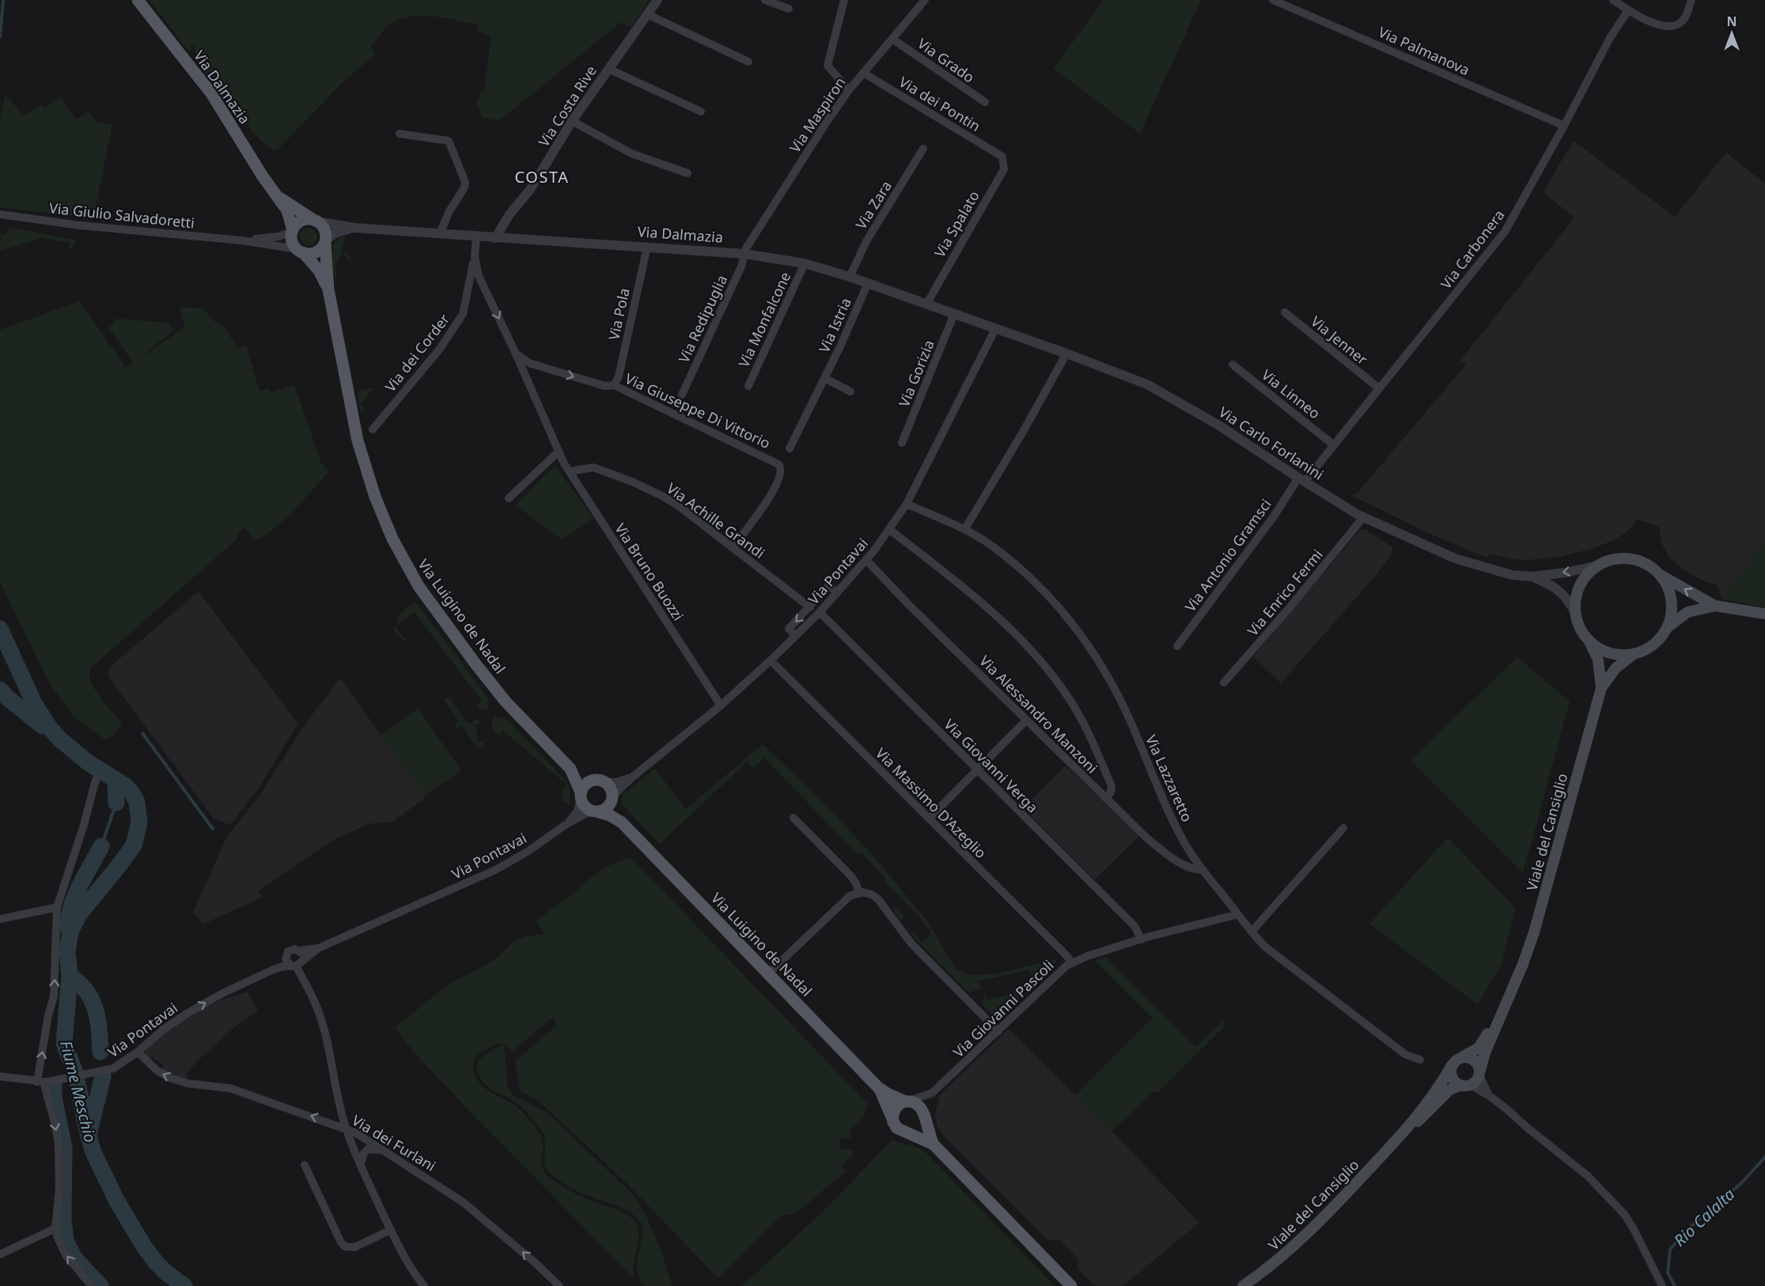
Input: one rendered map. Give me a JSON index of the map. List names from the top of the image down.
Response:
{
  "streets": {
    "main road": ["Via Dalmazia", "Via Luigino de Nadal", "Viale del Cansiglio"],
    "street": [
      "Via Palmanova",
      "Via Grado",
      "Via dei Pontin",
      "Via Costa Rive",
      "Via Maspiron",
      "Via Zara",
      "Via Giulio Salvadoretti",
      "Via Spalato",
      "Via Carbonera",
      "Via Pola",
      "Via Redipuglia",
      "Via Monfalcone",
      "Via Istria",
      "Via Jenner",
      "Via dei Corder",
      "Via Gorizia",
      "Via Linneo",
      "Via Giuseppe Di Vittorio",
      "Via Carlo Forlanini",
      "Via Achille Grandi",
      "Via Antonio Gramsci",
      "Via Pontavai",
      "Via Bruno Buozzi",
      "Via Enrico Fermi",
      "Via Alessandro Manzoni",
      "Via Giovanni Verga",
      "Via Lazzaretto",
      "Via Massimo D'Azeglio",
      "Via Giovanni Pascoli",
      "Via dei Furlani"
    ]
  },
  "crossings": [
    ["Via Palmanova", "Via Carbonera"],
    ["Via Grado", "Via Maspiron"],
    ["Via Dalmazia", "Via Costa Rive"],
    ["Via Dalmazia", "Via Maspiron"],
    ["Via Dalmazia", "Via Zara"],
    ["Via Dalmazia", "Via Giulio Salvadoretti"],
    ["Via Dalmazia", "Via Spalato"],
    ["Via Dalmazia", "Via Pola"],
    ["Via Dalmazia", "Via Redipuglia"],
    ["Via Dalmazia", "Via Monfalcone"],
    ["Via Dalmazia", "Via Istria"],
    ["Via Dalmazia", "Via Gorizia"],
    ["Via Dalmazia", "Via Carlo Forlanini"],
    ["Via Dalmazia", "Via Pontavai"],
    ["Via Dalmazia", "Via Bruno Buozzi"],
    ["Via Dalmazia", "Via Luigino de Nadal"],
    ["Via dei Pontin", "Via Maspiron"],
    ["Via dei Pontin", "Via Spalato"],
    ["Via Maspiron", "Via Redipuglia"],
    ["Via Giulio Salvadoretti", "Via Luigino de Nadal"],
    ["Via Carbonera", "Via Jenner"],
    ["Via Carbonera", "Via Linneo"],
    ["Via Carbonera", "Via Carlo Forlanini"],
    ["Via Carbonera", "Via Antonio Gramsci"],
    ["Via Pola", "Via Giuseppe Di Vittorio"],
    ["Via dei Corder", "Via Bruno Buozzi"],
    ["Via Giuseppe Di Vittorio", "Via Achille Grandi"],
    ["Via Giuseppe Di Vittorio", "Via Bruno Buozzi"],
    ["Via Carlo Forlanini", "Via Antonio Gramsci"],
    ["Via Carlo Forlanini", "Via Pontavai"],
    ["Via Carlo Forlanini", "Via Enrico Fermi"],
    ["Via Carlo Forlanini", "Viale del Cansiglio"],
    ["Via Achille Grandi", "Via Bruno Buozzi"],
    ["Via Pontavai", "Via Bruno Buozzi"],
    ["Via Pontavai", "Via Luigino de Nadal"],
    ["Via Pontavai", "Via Alessandro Manzoni"],
    ["Via Pontavai", "Via Giovanni Verga"],
    ["Via Pontavai", "Via Lazzaretto"],
    ["Via Pontavai", "Via Massimo D'Azeglio"],
    ["Via Pontavai", "Via dei Furlani"],
    ["Via Luigino de Nadal", "Via Giovanni Pascoli"],
    ["Via Alessandro Manzoni", "Via Lazzaretto"],
    ["Via Giovanni Verga", "Via Giovanni Pascoli"],
    ["Via Lazzaretto", "Via Giovanni Pascoli"],
    ["Via Massimo D'Azeglio", "Via Giovanni Pascoli"]
  ],
  "one_way": ["Via dei Furlani"],
  "districts": ["COSTA"],
  "water": ["Fiume Meschio", "Rio Calalta"],
  "north": "top"
}
